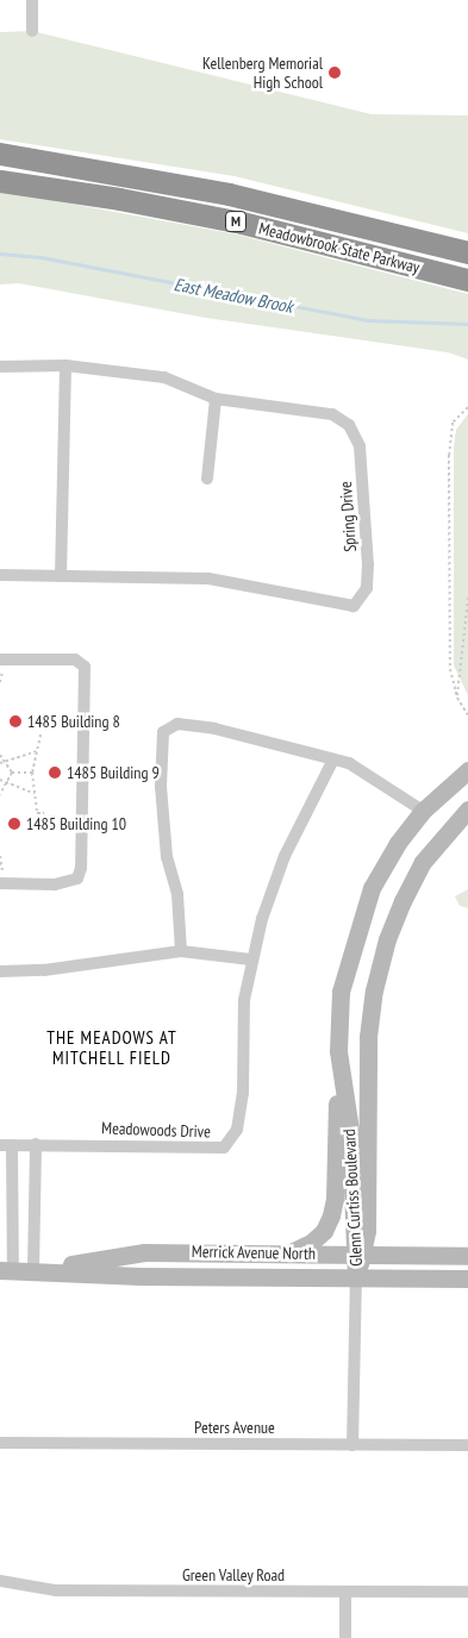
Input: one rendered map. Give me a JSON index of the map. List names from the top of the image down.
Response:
{
  "streets": {
    "highway": ["M", "Meadowbrook State Parkway"],
    "main road": ["Glenn Curtiss Boulevard", "Merrick Avenue North"],
    "street": [
      "Spring Drive",
      "Meadowoods Drive",
      "Peters Avenue",
      "Green Valley Road"
    ]
  },
  "crossings": [
    ["Meadowoods Drive", "Merrick Avenue North"],
    ["Glenn Curtiss Boulevard", "Merrick Avenue North"]
  ],
  "districts": ["THE MEADOWS AT MITCHELL FIELD"],
  "water": ["East Meadow Brook"],
  "places": [
    "Kellenberg Memorial High School",
    "1485 Building 8",
    "1485 Building 9",
    "1485 Building 10"
  ]
}
